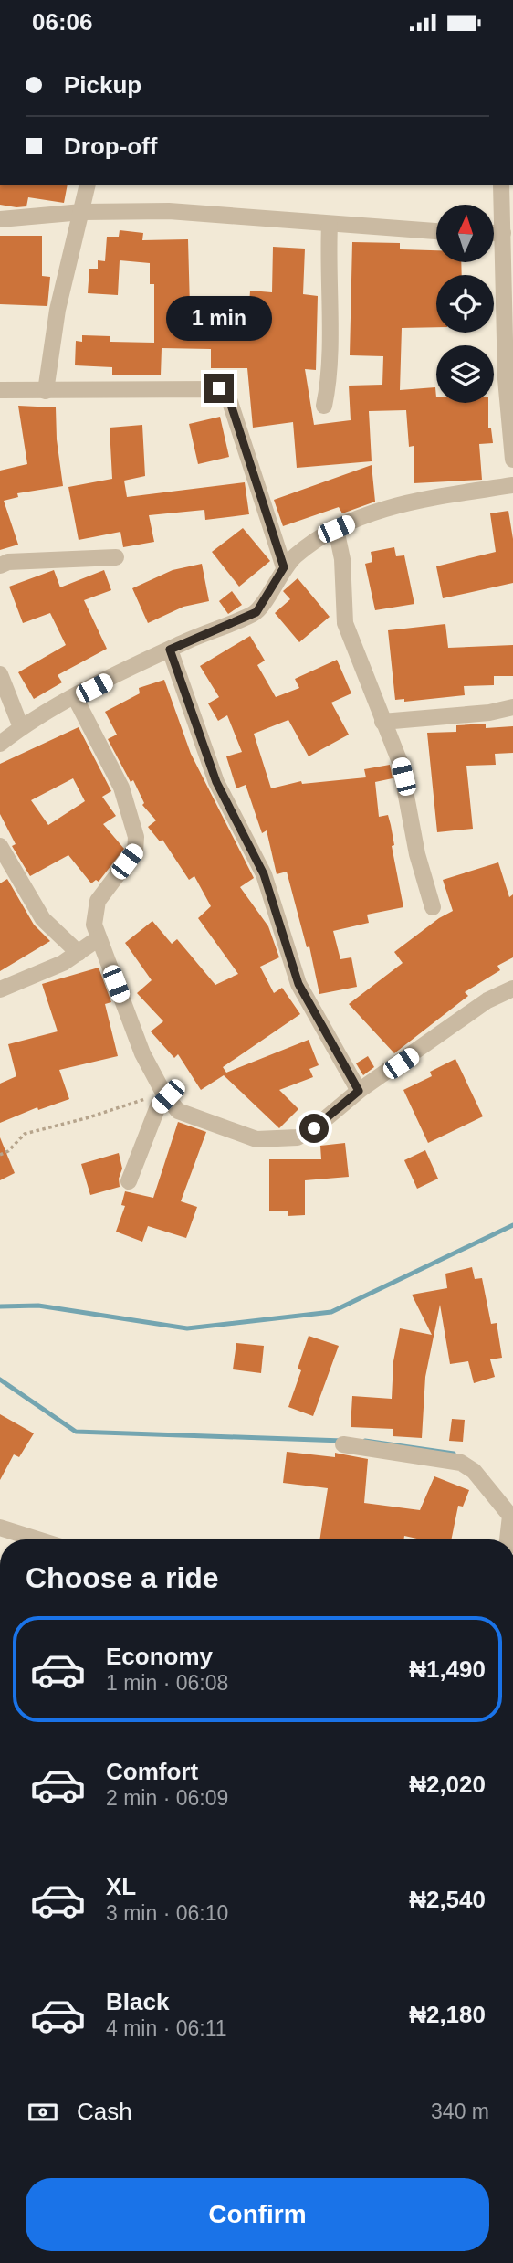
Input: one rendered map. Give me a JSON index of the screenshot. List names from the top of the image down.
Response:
{
  "north": "top",
  "page": {
    "status": "06:06",
    "banner": ["Pickup", "Drop-off"],
    "bubble": "1 min",
    "heading": "Choose a ride",
    "list": [
      {
        "name": "Economy",
        "note": "1 min · 06:08",
        "value": "₦1,490"
      },
      {
        "name": "Comfort",
        "note": "2 min · 06:09",
        "value": "₦2,020"
      },
      {
        "name": "XL",
        "note": "3 min · 06:10",
        "value": "₦2,540"
      },
      {
        "name": "Black",
        "note": "4 min · 06:11",
        "value": "₦2,180"
      }
    ],
    "pay": ["Cash", "340 m"],
    "buttons": "Confirm"
  }
}
